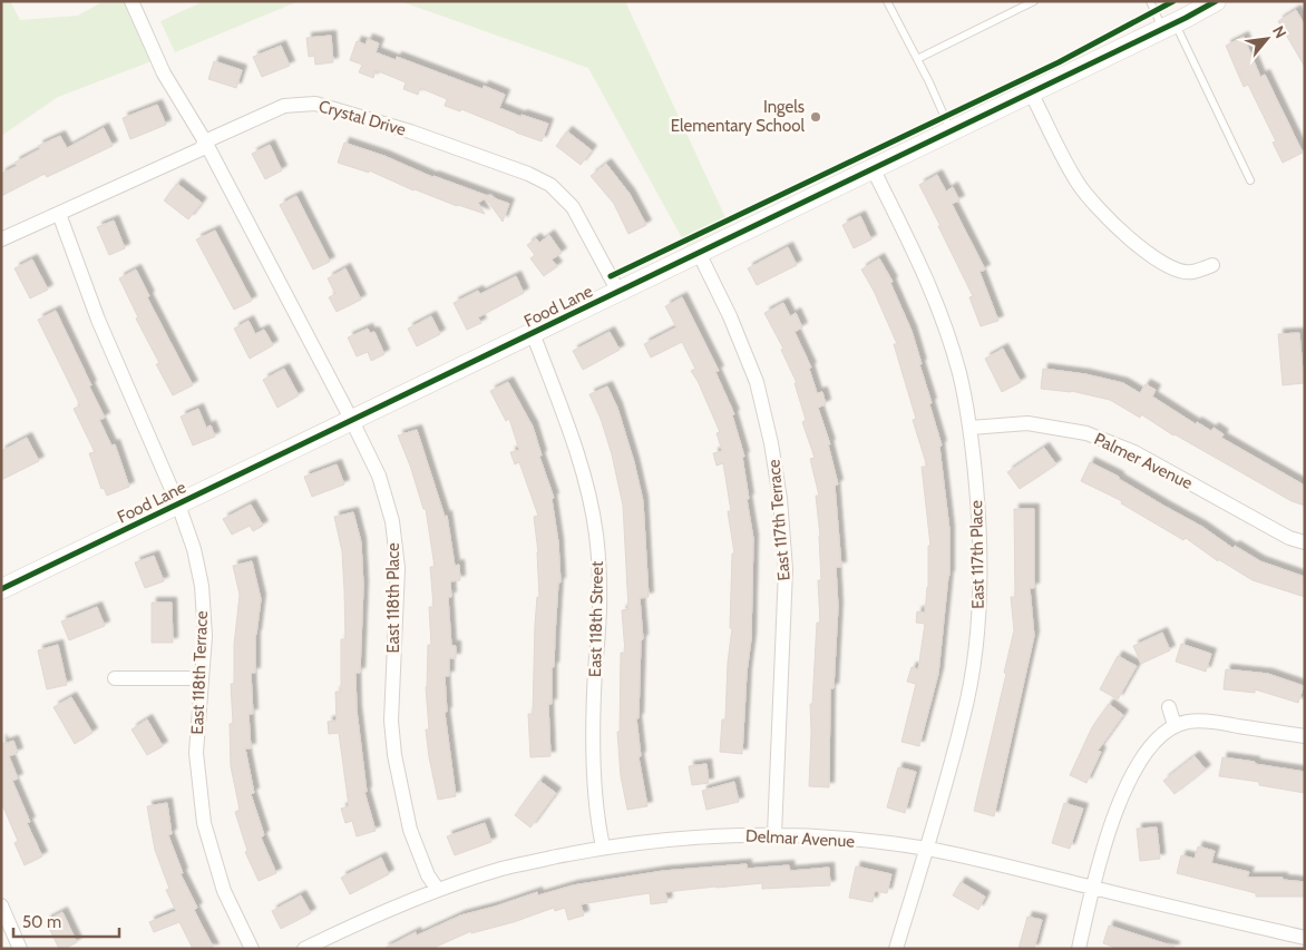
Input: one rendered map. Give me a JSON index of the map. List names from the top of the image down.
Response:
{
  "streets": {
    "street": [
      "Crystal Drive",
      "Food Lane",
      "Palmer Avenue",
      "East 117th Terrace",
      "East 117th Place",
      "East 118th Place",
      "East 118th Street",
      "East 118th Terrace",
      "Delmar Avenue"
    ]
  },
  "crossings": [
    ["Crystal Drive", "Food Lane"],
    ["Crystal Drive", "East 118th Place"],
    ["Crystal Drive", "East 118th Terrace"],
    ["Food Lane", "East 117th Terrace"],
    ["Food Lane", "East 117th Place"],
    ["Food Lane", "East 118th Place"],
    ["Food Lane", "East 118th Street"],
    ["Food Lane", "East 118th Terrace"],
    ["Palmer Avenue", "East 117th Place"],
    ["East 117th Terrace", "Delmar Avenue"],
    ["East 117th Place", "Delmar Avenue"],
    ["East 118th Place", "Delmar Avenue"],
    ["East 118th Street", "Delmar Avenue"]
  ],
  "places": ["Ingels Elementary School"],
  "scale_bar": "50 m",
  "north": "top right"
}
